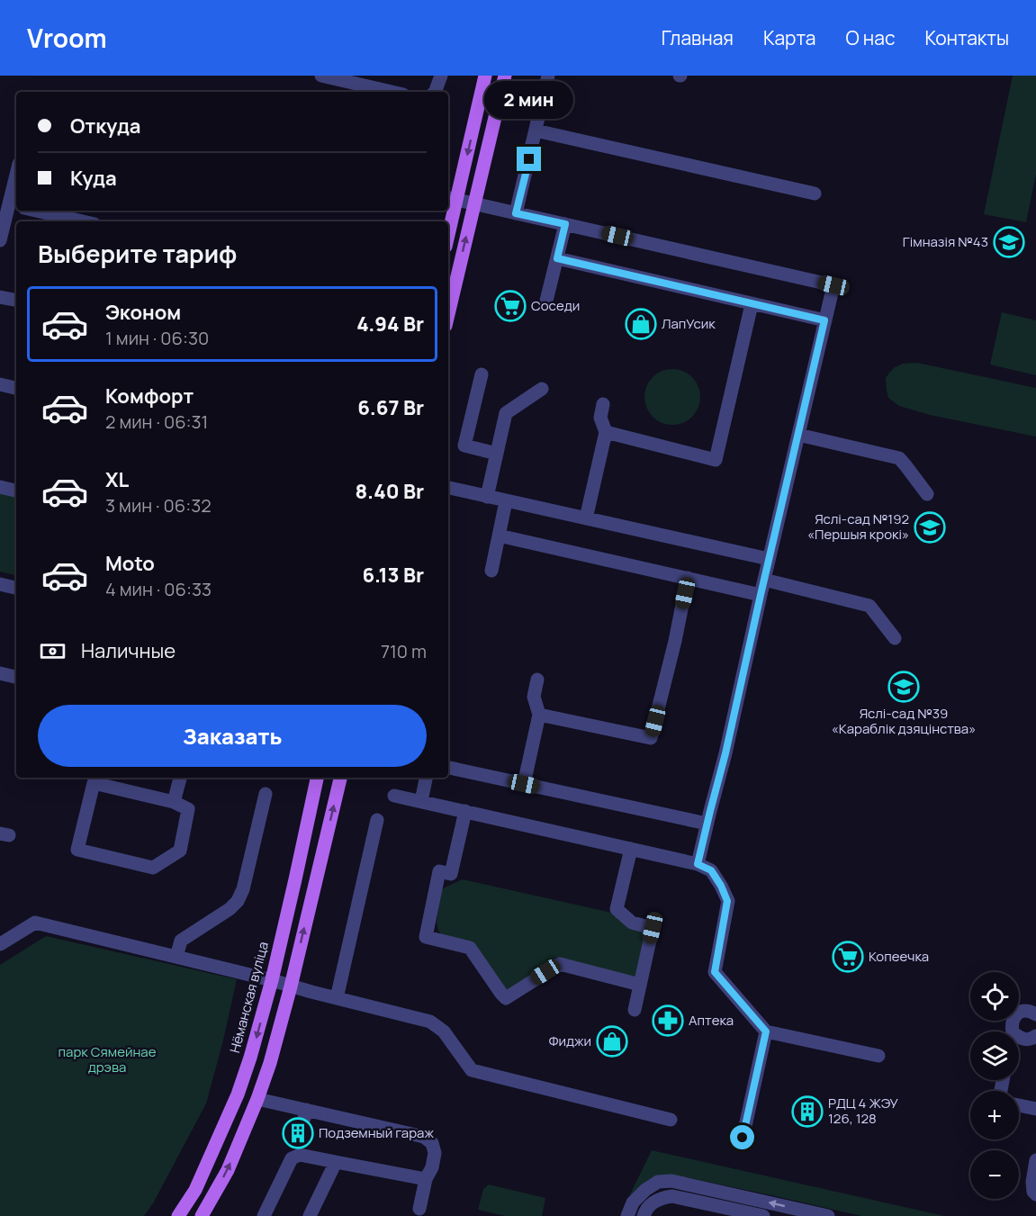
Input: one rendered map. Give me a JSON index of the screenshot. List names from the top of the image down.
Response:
{
  "streets": {
    "main road": ["Нёманская вуліца"]
  },
  "parks": ["парк Сямейнае дрэва"],
  "places": {
    "school or university": ["Гімназія №43", "Яслі-сад №192 «Першыя крокі»", "Яслі-сад №39 «Караблік дзяцінства»"],
    "supermarket": ["Соседи", "Копеечка"],
    "shop": ["ЛапУсик", "Фиджи"],
    "pharmacy": ["Аптека"],
    "building": ["РДЦ 4 ЖЭУ 126, 128", "Подземный гараж"]
  },
  "page": {
    "header": "Vroom",
    "nav": [
      "Главная",
      "Карта",
      "О нас",
      "Контакты"
    ],
    "bubble": "2 мин",
    "banner": ["Откуда", "Куда"],
    "heading": "Выберите тариф",
    "list": [
      {
        "name": "Эконом",
        "note": "1 мин · 06:30",
        "value": "4.94 Br"
      },
      {
        "name": "Комфорт",
        "note": "2 мин · 06:31",
        "value": "6.67 Br"
      },
      {
        "name": "XL",
        "note": "3 мин · 06:32",
        "value": "8.40 Br"
      },
      {
        "name": "Moto",
        "note": "4 мин · 06:33",
        "value": "6.13 Br"
      }
    ],
    "pay": ["Наличные", "710 m"],
    "buttons": "Заказать",
    "map_buttons": ["+", "−"]
  }
}
